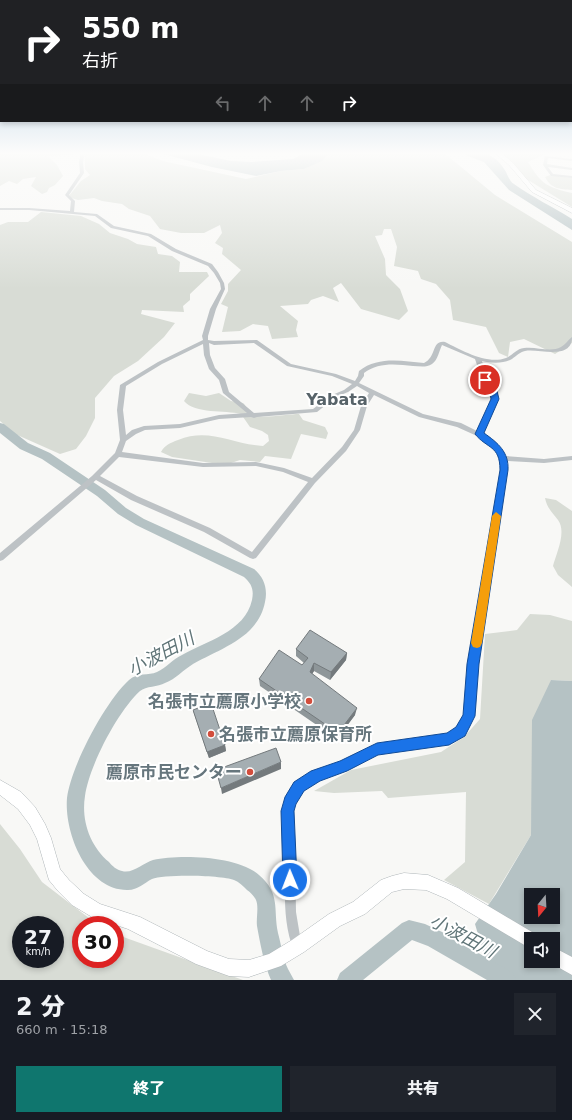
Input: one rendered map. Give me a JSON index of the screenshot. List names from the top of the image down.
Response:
{
  "districts": ["Yabata"],
  "water": ["小波田川"],
  "places": ["名張市立薦原小学校", "名張市立薦原保育所", "薦原市民センター"],
  "north": "bottom",
  "page": {
    "turn": ["550 m", "右折"],
    "speed": "27 km/h",
    "limit": "30",
    "heading": ["2 分", "660 m · 15:18"],
    "buttons": ["終了", "共有"]
  }
}
